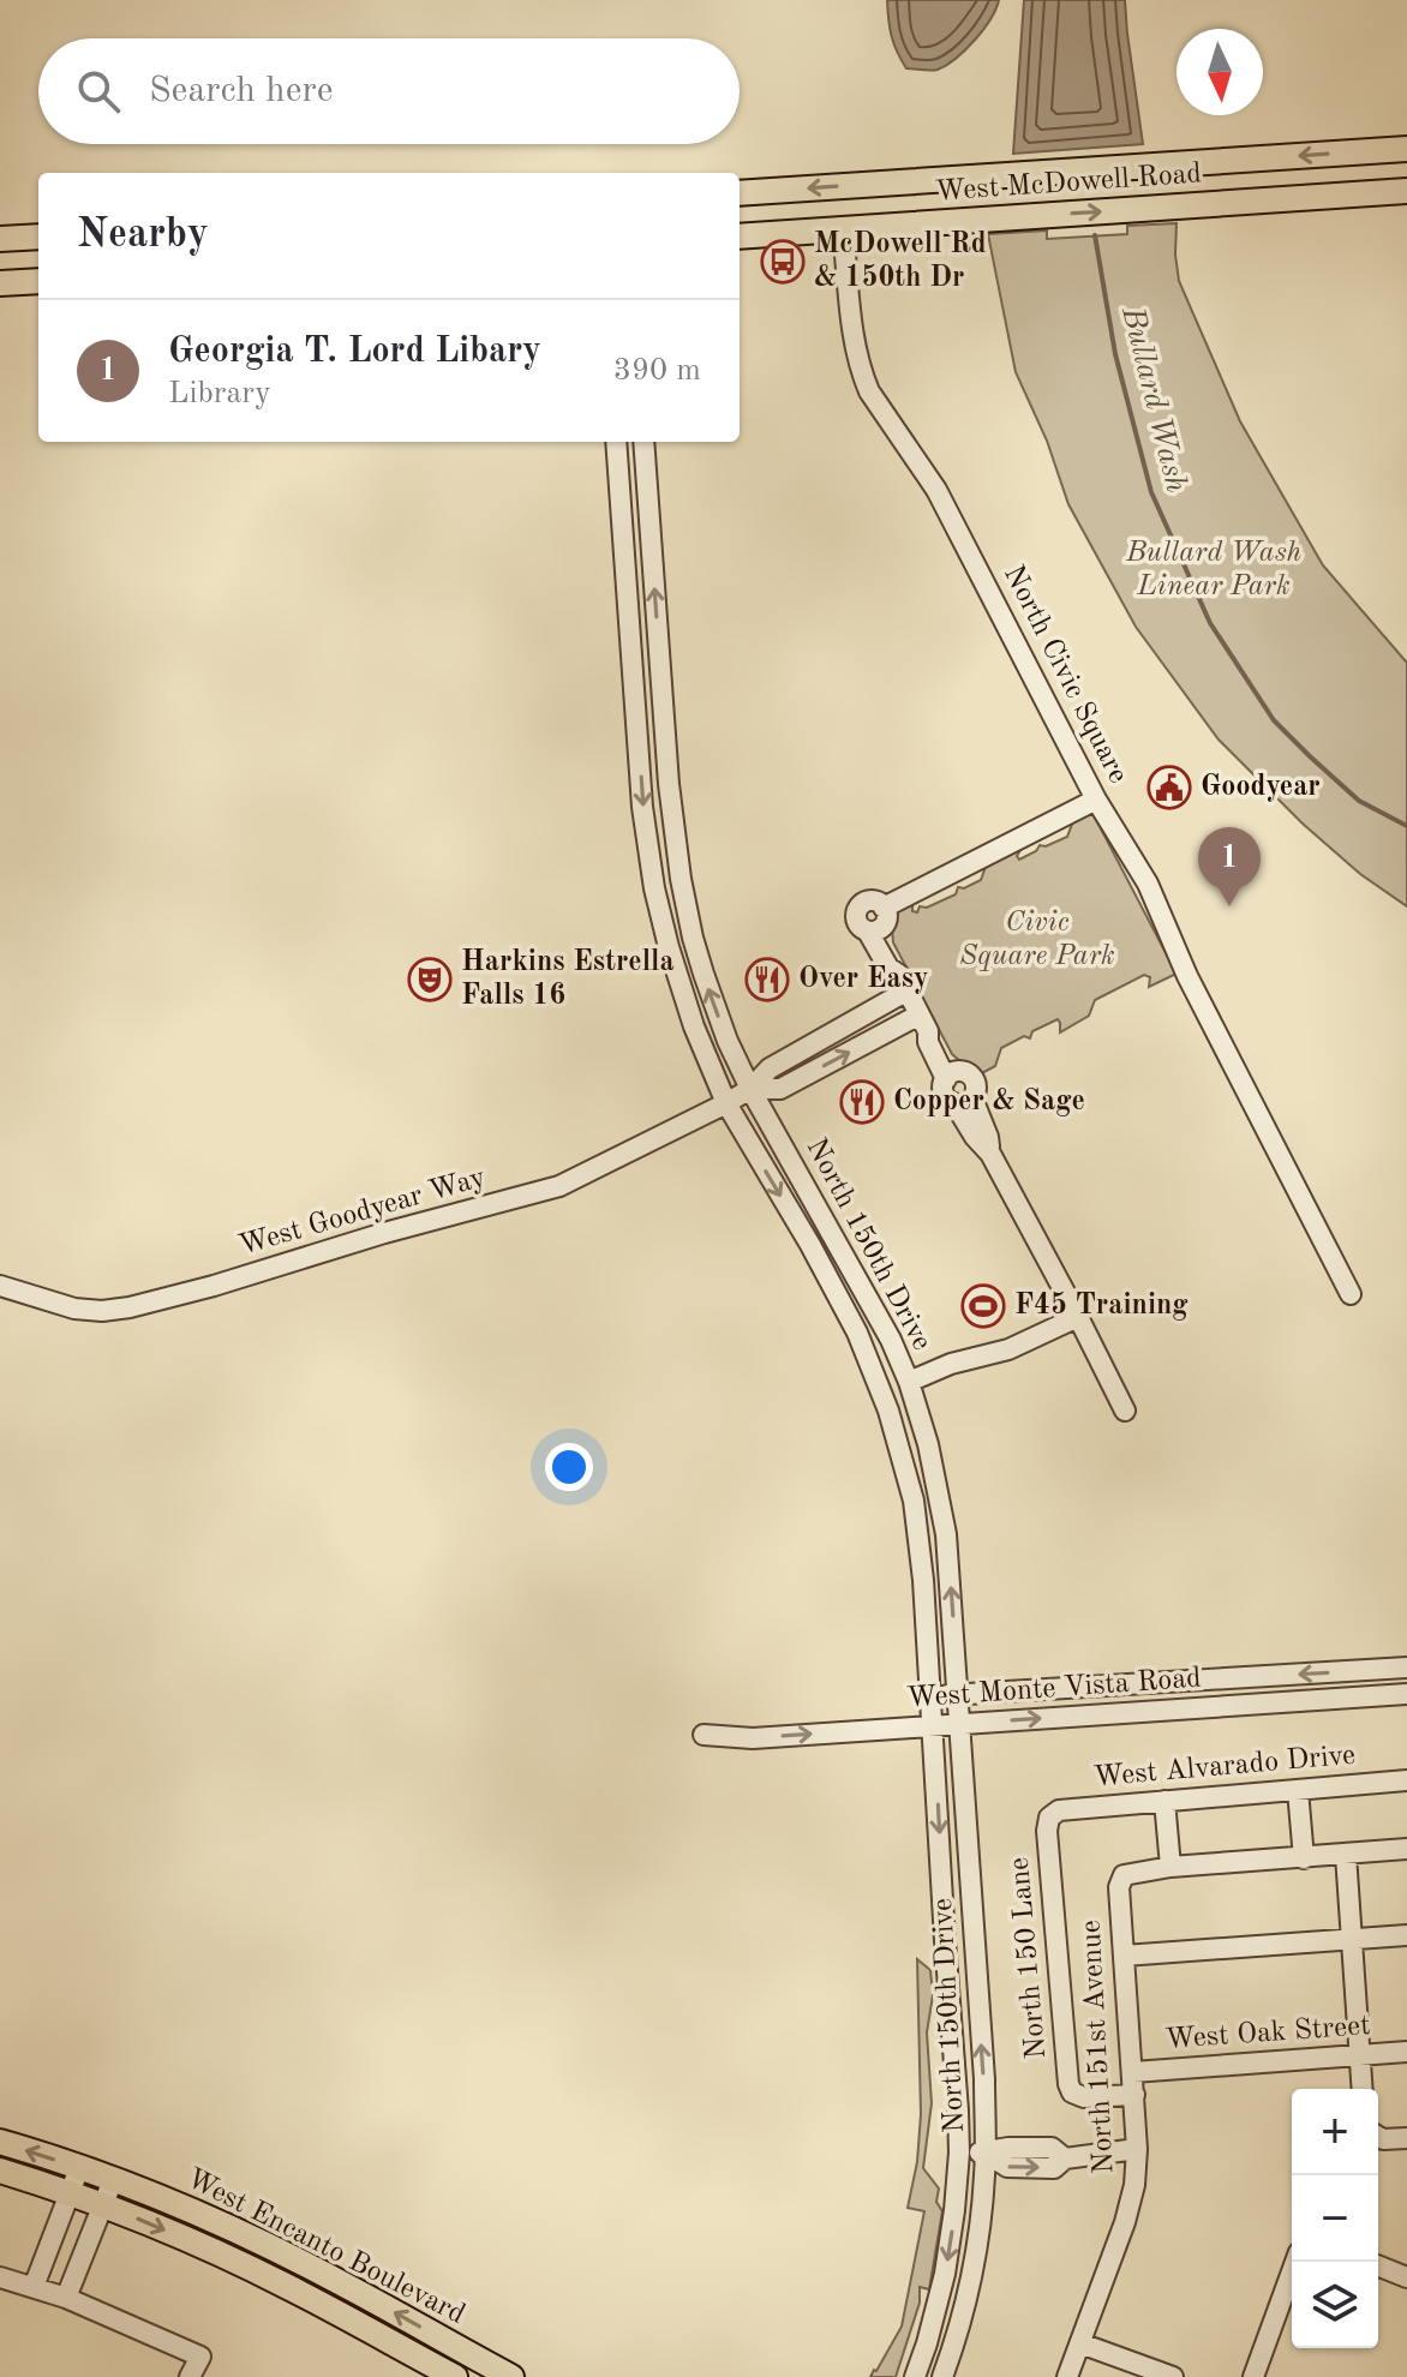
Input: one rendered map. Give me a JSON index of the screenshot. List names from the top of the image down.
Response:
{
  "streets": {
    "main road": ["West McDowell Road", "West Encanto Boulevard"],
    "street": [
      "North Civic Square",
      "West Goodyear Way",
      "North 150th Drive",
      "West Monte Vista Road",
      "West Alvarado Drive",
      "North 150 Lane",
      "West Oak Street",
      "North 151st Avenue"
    ]
  },
  "crossings": [
    ["West McDowell Road", "North Civic Square"],
    ["West Goodyear Way", "North 150th Drive"],
    ["North 150th Drive", "West Monte Vista Road"],
    ["West Alvarado Drive", "North 150 Lane"],
    ["North 150 Lane", "North 151st Avenue"],
    ["West Oak Street", "North 151st Avenue"]
  ],
  "water": ["Bullard Wash"],
  "parks": ["Bullard Wash Linear Park", "Civic Square Park"],
  "places": {
    "bus stop": ["McDowell Rd & 150th Dr"],
    "public building": ["Goodyear"],
    "theatre": ["Harkins Estrella Falls 16"],
    "restaurant": ["Over Easy", "Copper & Sage"],
    "sports": ["F45 Training"]
  },
  "north": "bottom",
  "page": {
    "search": "Search here",
    "heading": "Nearby",
    "list": [
      {
        "mark": "1",
        "name": "Georgia T. Lord Libary",
        "note": "Library",
        "value": "390 m"
      }
    ],
    "pins": "1",
    "map_buttons": ["+", "−"]
  }
}
